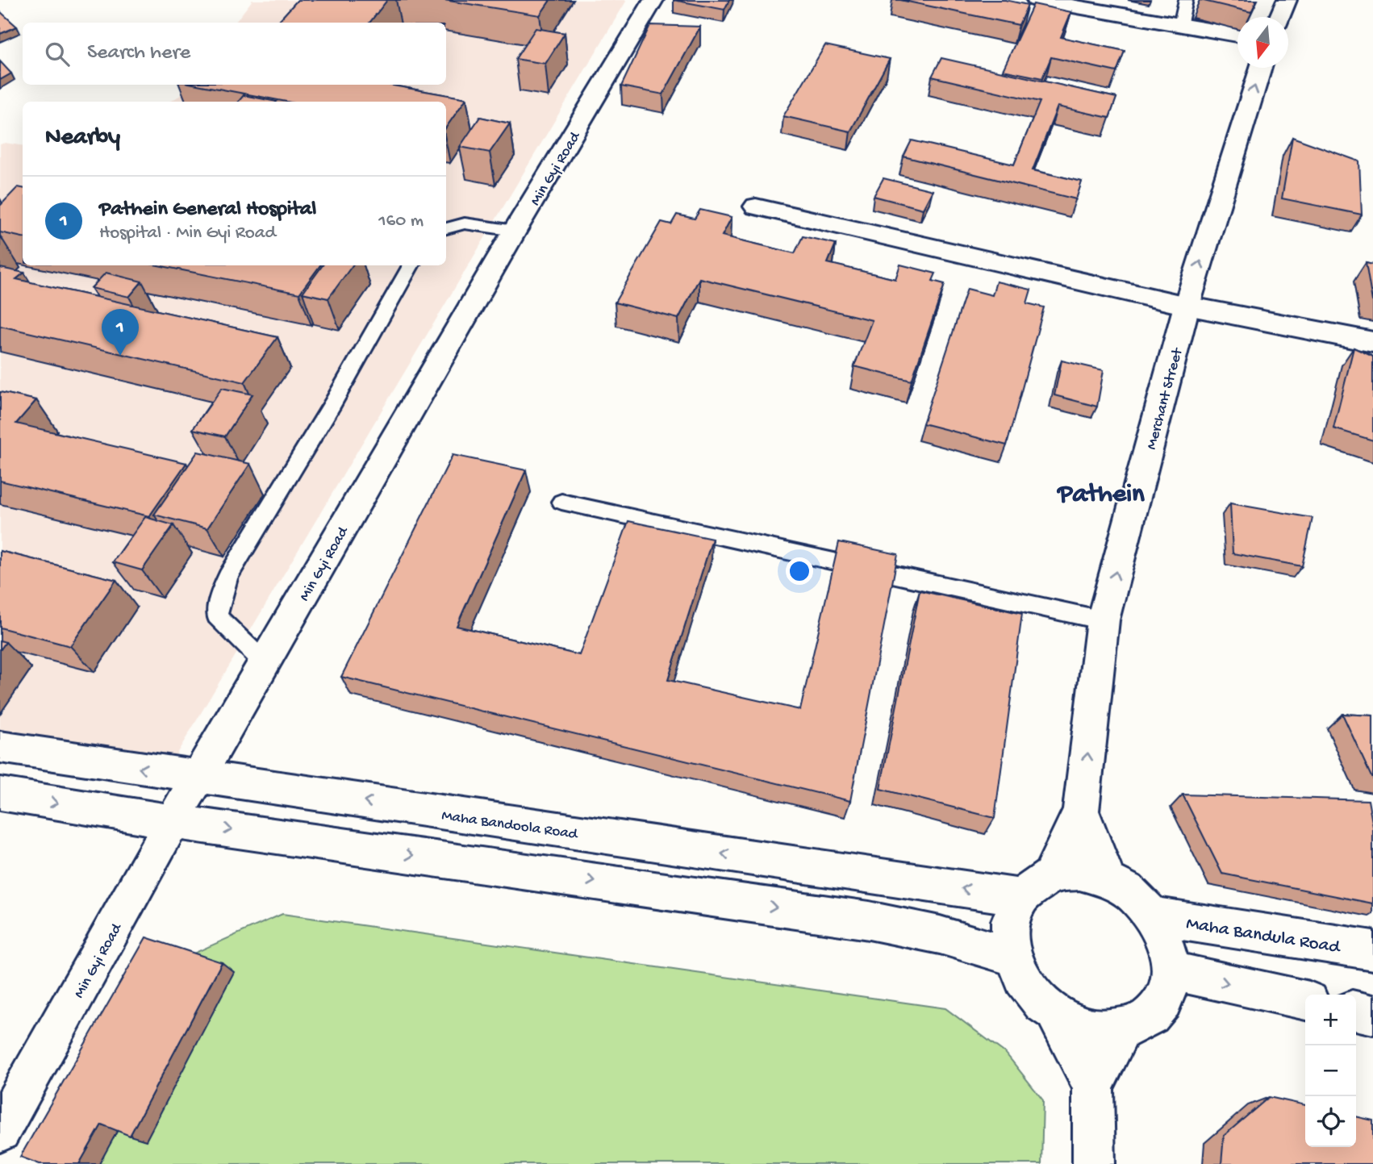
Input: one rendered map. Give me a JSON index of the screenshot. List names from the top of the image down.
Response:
{
  "streets": {
    "main road": [
      "Min Gyi Road",
      "Merchant Street",
      "Maha Bandoola Road",
      "Maha Bandula Road"
    ]
  },
  "crossings": [
    ["Min Gyi Road", "Maha Bandoola Road"],
    ["Merchant Street", "Maha Bandoola Road"],
    ["Merchant Street", "Maha Bandula Road"],
    ["Maha Bandoola Road", "Maha Bandula Road"]
  ],
  "one_way": ["Merchant Street"],
  "districts": ["Pathein"],
  "north": "bottom",
  "page": {
    "search": "Search here",
    "heading": "Nearby",
    "list": [
      {
        "mark": "1",
        "name": "Pathein General Hospital",
        "note": "Hospital · Min Gyi Road",
        "value": "160 m"
      }
    ],
    "pins": "1",
    "map_buttons": ["+", "−"]
  }
}
